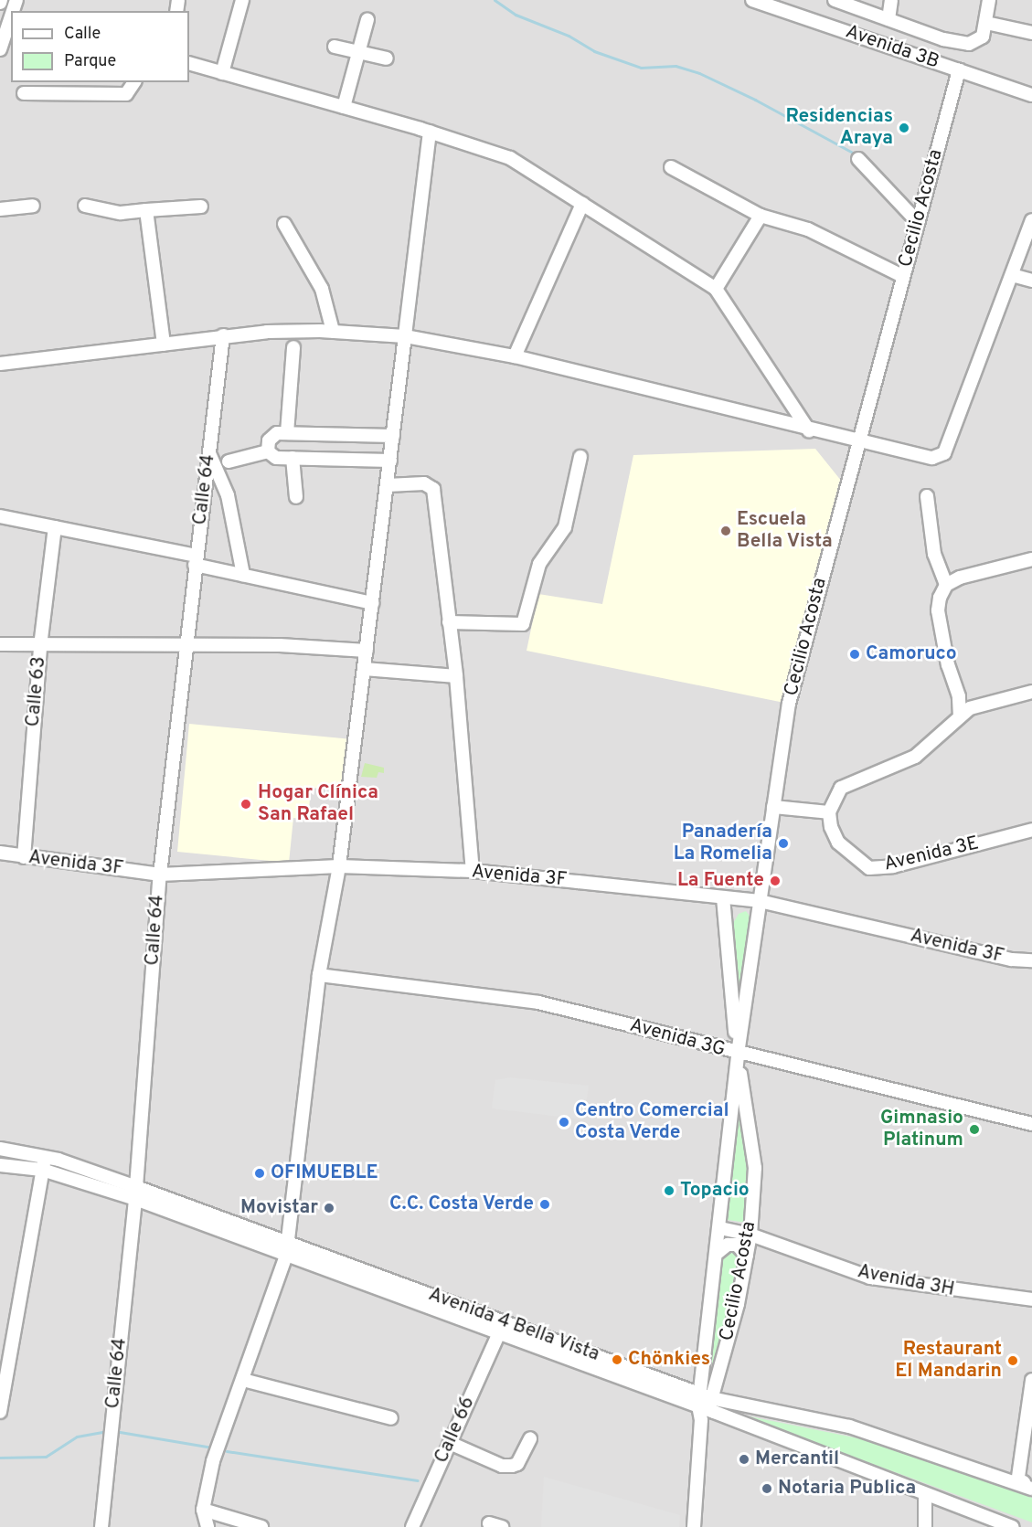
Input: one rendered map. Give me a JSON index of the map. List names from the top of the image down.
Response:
{
  "streets": {
    "street": [
      "Avenida 3B",
      "Cecilio Acosta",
      "Calle 64",
      "Calle 63",
      "Avenida 3E",
      "Avenida 3F",
      "Avenida 3G",
      "Avenida 3H",
      "Avenida 4 Bella Vista",
      "Calle 66"
    ]
  },
  "crossings": [
    ["Avenida 3B", "Cecilio Acosta"],
    ["Cecilio Acosta", "Avenida 3F"],
    ["Cecilio Acosta", "Avenida 3G"],
    ["Cecilio Acosta", "Avenida 3H"],
    ["Cecilio Acosta", "Avenida 4 Bella Vista"],
    ["Calle 64", "Avenida 3F"],
    ["Calle 64", "Avenida 4 Bella Vista"],
    ["Calle 63", "Avenida 3F"],
    ["Avenida 4 Bella Vista", "Calle 66"]
  ],
  "places": [
    "Residencias Araya",
    "Escuela Bella Vista",
    "Camoruco",
    "Hogar Clínica San Rafael",
    "Panadería La Romelia",
    "La Fuente",
    "Centro Comercial Costa Verde",
    "Gimnasio Platinum",
    "OFIMUEBLE",
    "Topacio",
    "C.C. Costa Verde",
    "Movistar",
    "Chönkies",
    "Restaurant El Mandarin",
    "Mercantil",
    "Notaria Publica"
  ],
  "legend": ["Calle", "Parque"]
}
